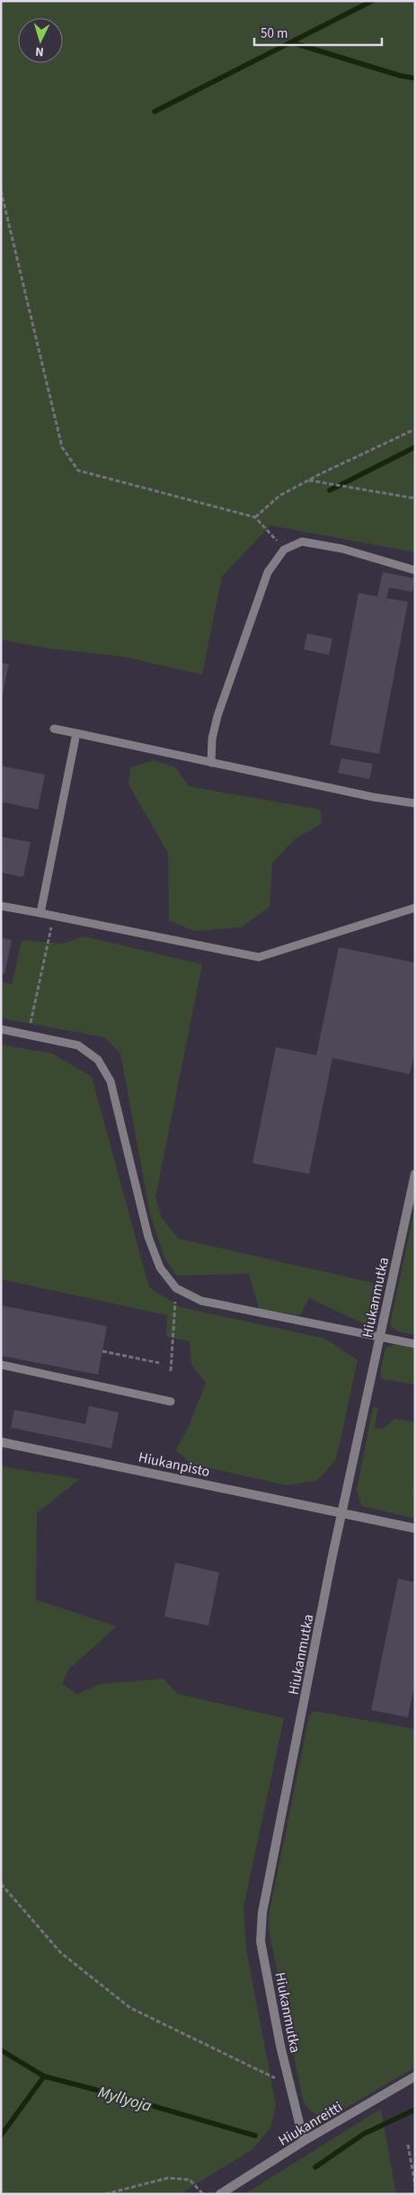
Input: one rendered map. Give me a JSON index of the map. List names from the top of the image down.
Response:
{
  "streets": {
    "street": ["Hiukanmutka", "Hiukanpisto", "Hiukanreitti"]
  },
  "crossings": [
    ["Hiukanmutka", "Hiukanpisto"],
    ["Hiukanmutka", "Hiukanreitti"]
  ],
  "water": ["Myllyoja"],
  "scale_bar": "50 m",
  "north": "bottom"
}
